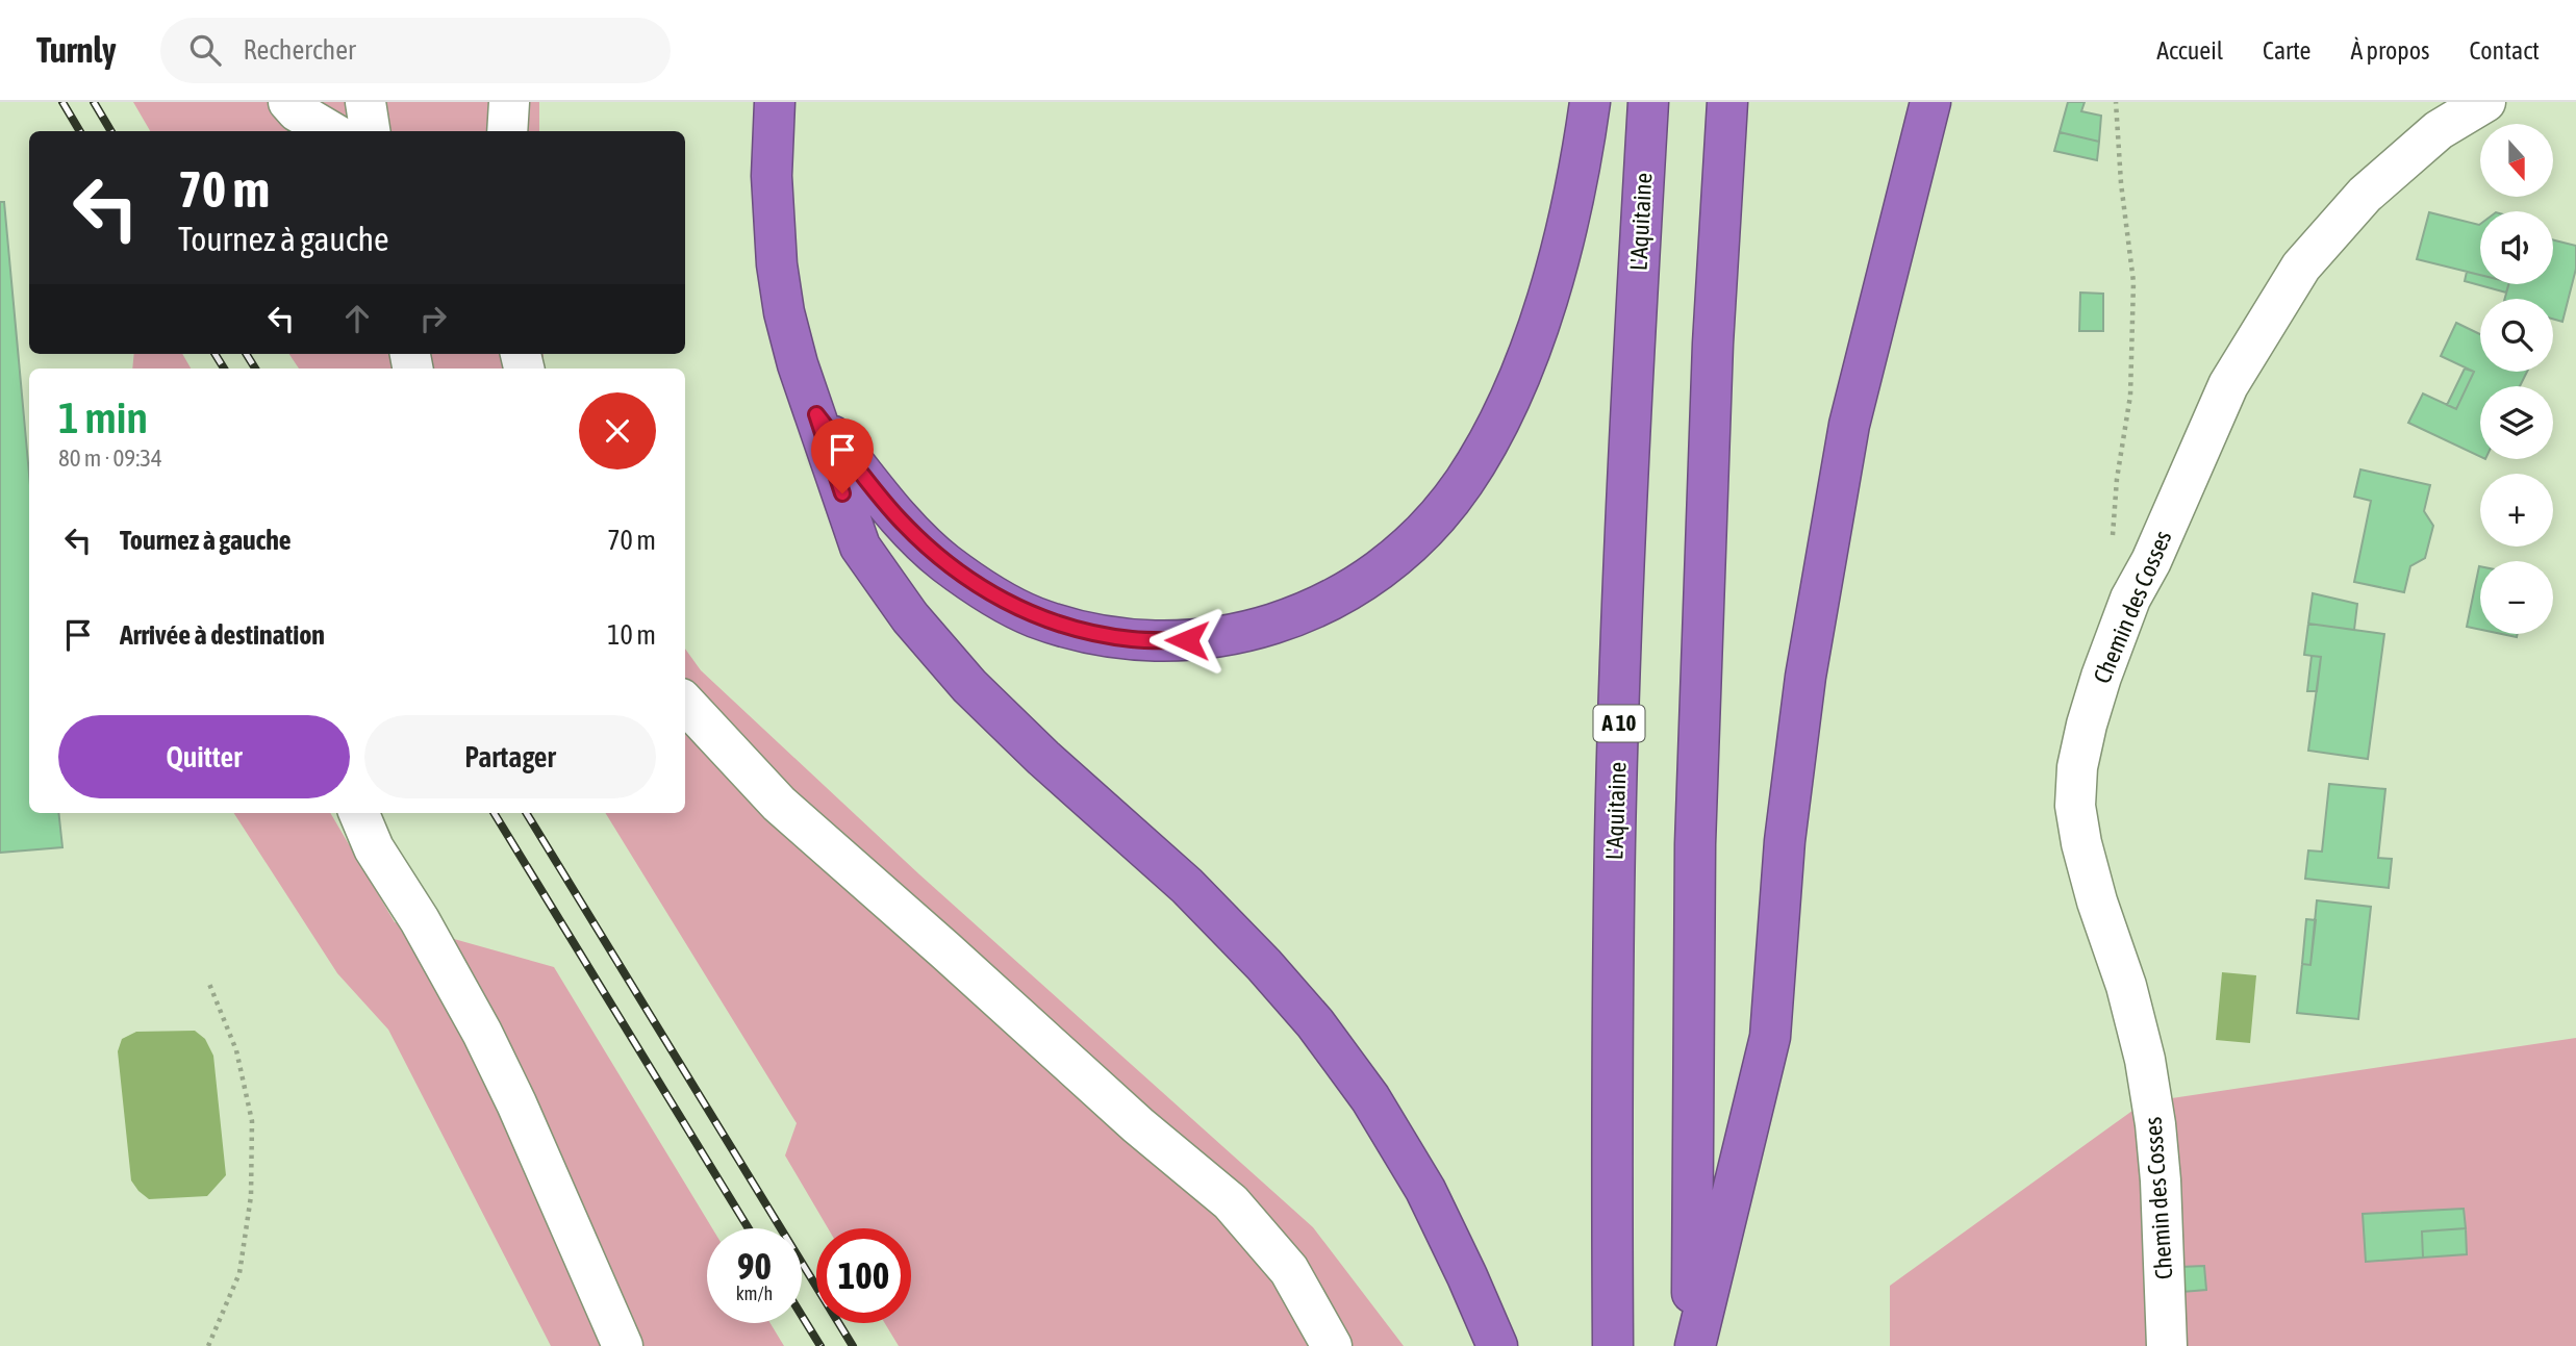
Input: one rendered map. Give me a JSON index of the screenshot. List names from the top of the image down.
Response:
{
  "streets": {
    "highway": ["L'Aquitaine", "A 10"],
    "street": ["Chemin des Cosses"]
  },
  "north": "bottom",
  "page": {
    "header": "Turnly",
    "search": "Rechercher",
    "nav": [
      "Accueil",
      "Carte",
      "À propos",
      "Contact"
    ],
    "map_buttons": ["+", "−"],
    "turn": ["70 m", "Tournez à gauche"],
    "heading": ["1 min", "80 m · 09:34"],
    "list": [
      {
        "name": "Tournez à gauche",
        "value": "70 m"
      },
      {
        "name": "Arrivée à destination",
        "value": "10 m"
      }
    ],
    "buttons": ["Quitter", "Partager"],
    "speed": "90 km/h",
    "limit": "100"
  }
}
